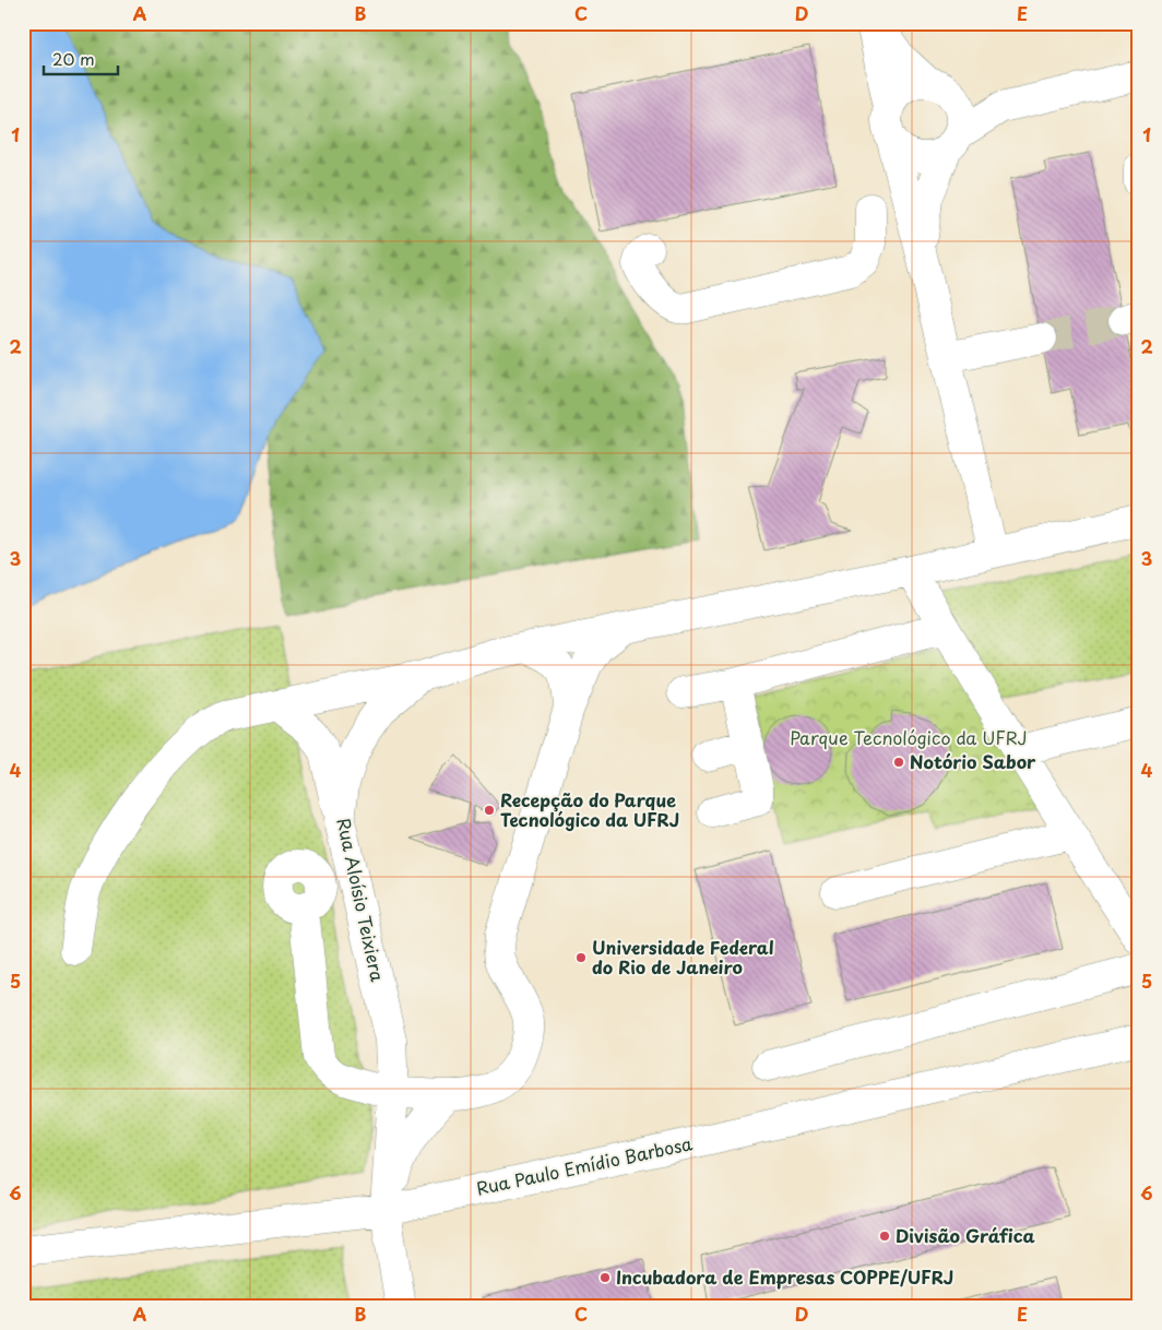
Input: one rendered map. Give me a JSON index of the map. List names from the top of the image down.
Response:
{
  "streets": {
    "street": ["Rua Aloísio Teixiera", "Rua Paulo Emídio Barbosa"]
  },
  "crossings": [
    ["Rua Aloísio Teixiera", "Rua Paulo Emídio Barbosa"]
  ],
  "parks": ["Parque Tecnológico da UFRJ"],
  "places": [
    "Notório Sabor",
    "Recepção do Parque Tecnológico da UFRJ",
    "Universidade Federal do Rio de Janeiro",
    "Divisão Gráfica",
    "Incubadora de Empresas COPPE/UFRJ"
  ],
  "scale_bar": "20 m",
  "grid": {
    "columns": [
      "A",
      "B",
      "C",
      "D",
      "E"
    ],
    "rows": [
      "1",
      "2",
      "3",
      "4",
      "5",
      "6"
    ]
  }
}
